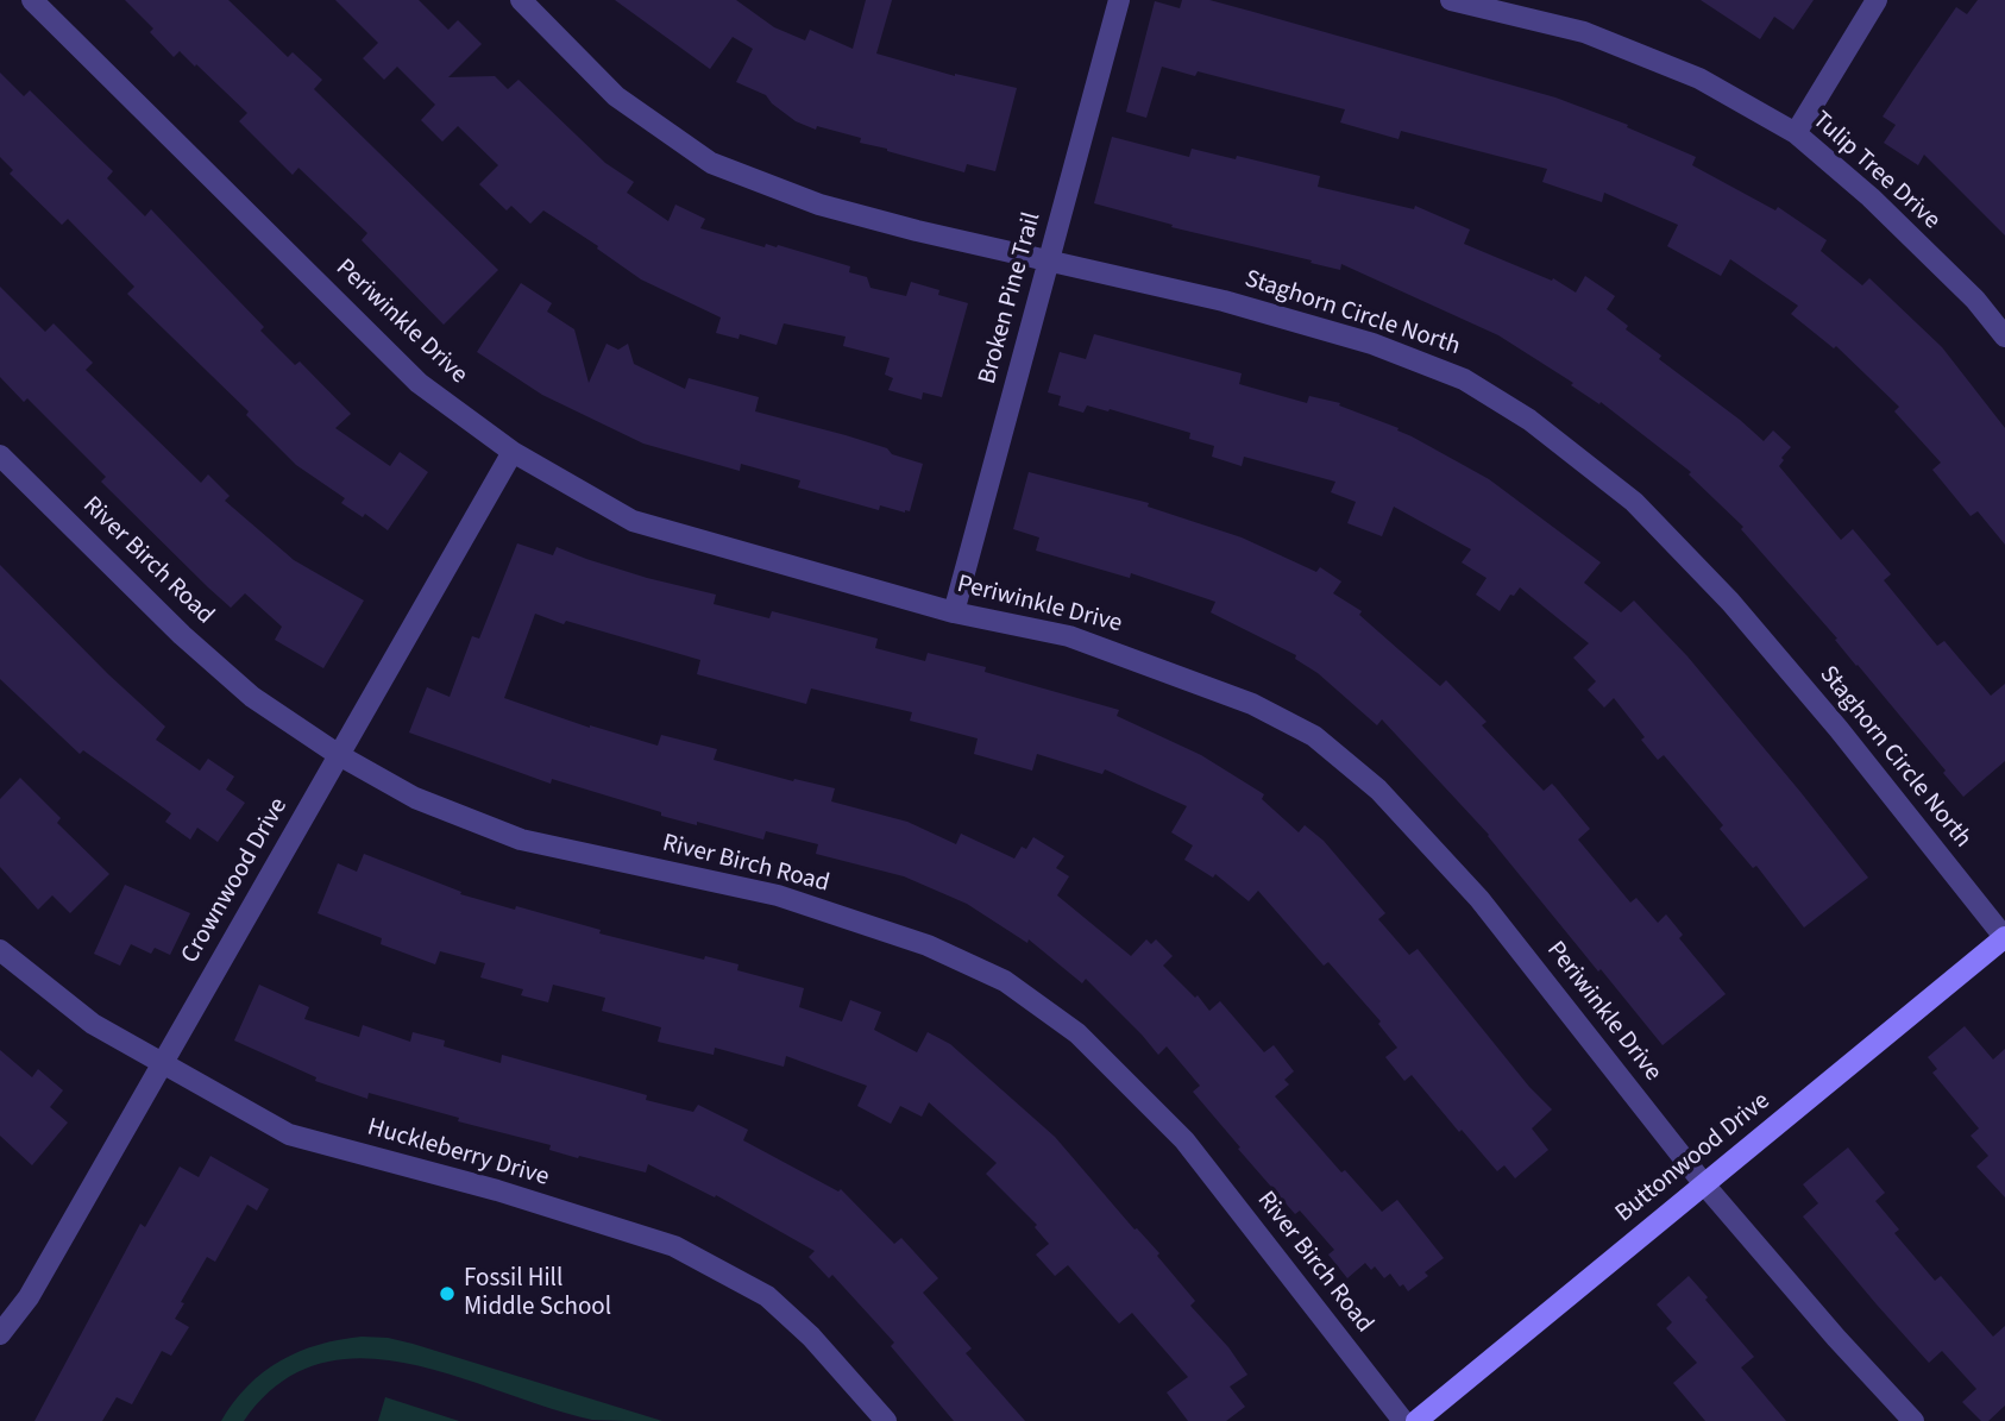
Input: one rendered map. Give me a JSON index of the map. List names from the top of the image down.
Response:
{
  "streets": {
    "street": [
      "Tulip Tree Drive",
      "Broken Pine Trail",
      "Staghorn Circle North",
      "Periwinkle Drive",
      "River Birch Road",
      "Crownwood Drive",
      "Huckleberry Drive",
      "Buttonwood Drive"
    ]
  },
  "crossings": [
    ["Broken Pine Trail", "Staghorn Circle North"],
    ["Broken Pine Trail", "Periwinkle Drive"],
    ["Staghorn Circle North", "Buttonwood Drive"],
    ["Periwinkle Drive", "Crownwood Drive"],
    ["Periwinkle Drive", "Buttonwood Drive"],
    ["River Birch Road", "Crownwood Drive"],
    ["Crownwood Drive", "Huckleberry Drive"]
  ],
  "places": ["Fossil Hill Middle School"]
}
